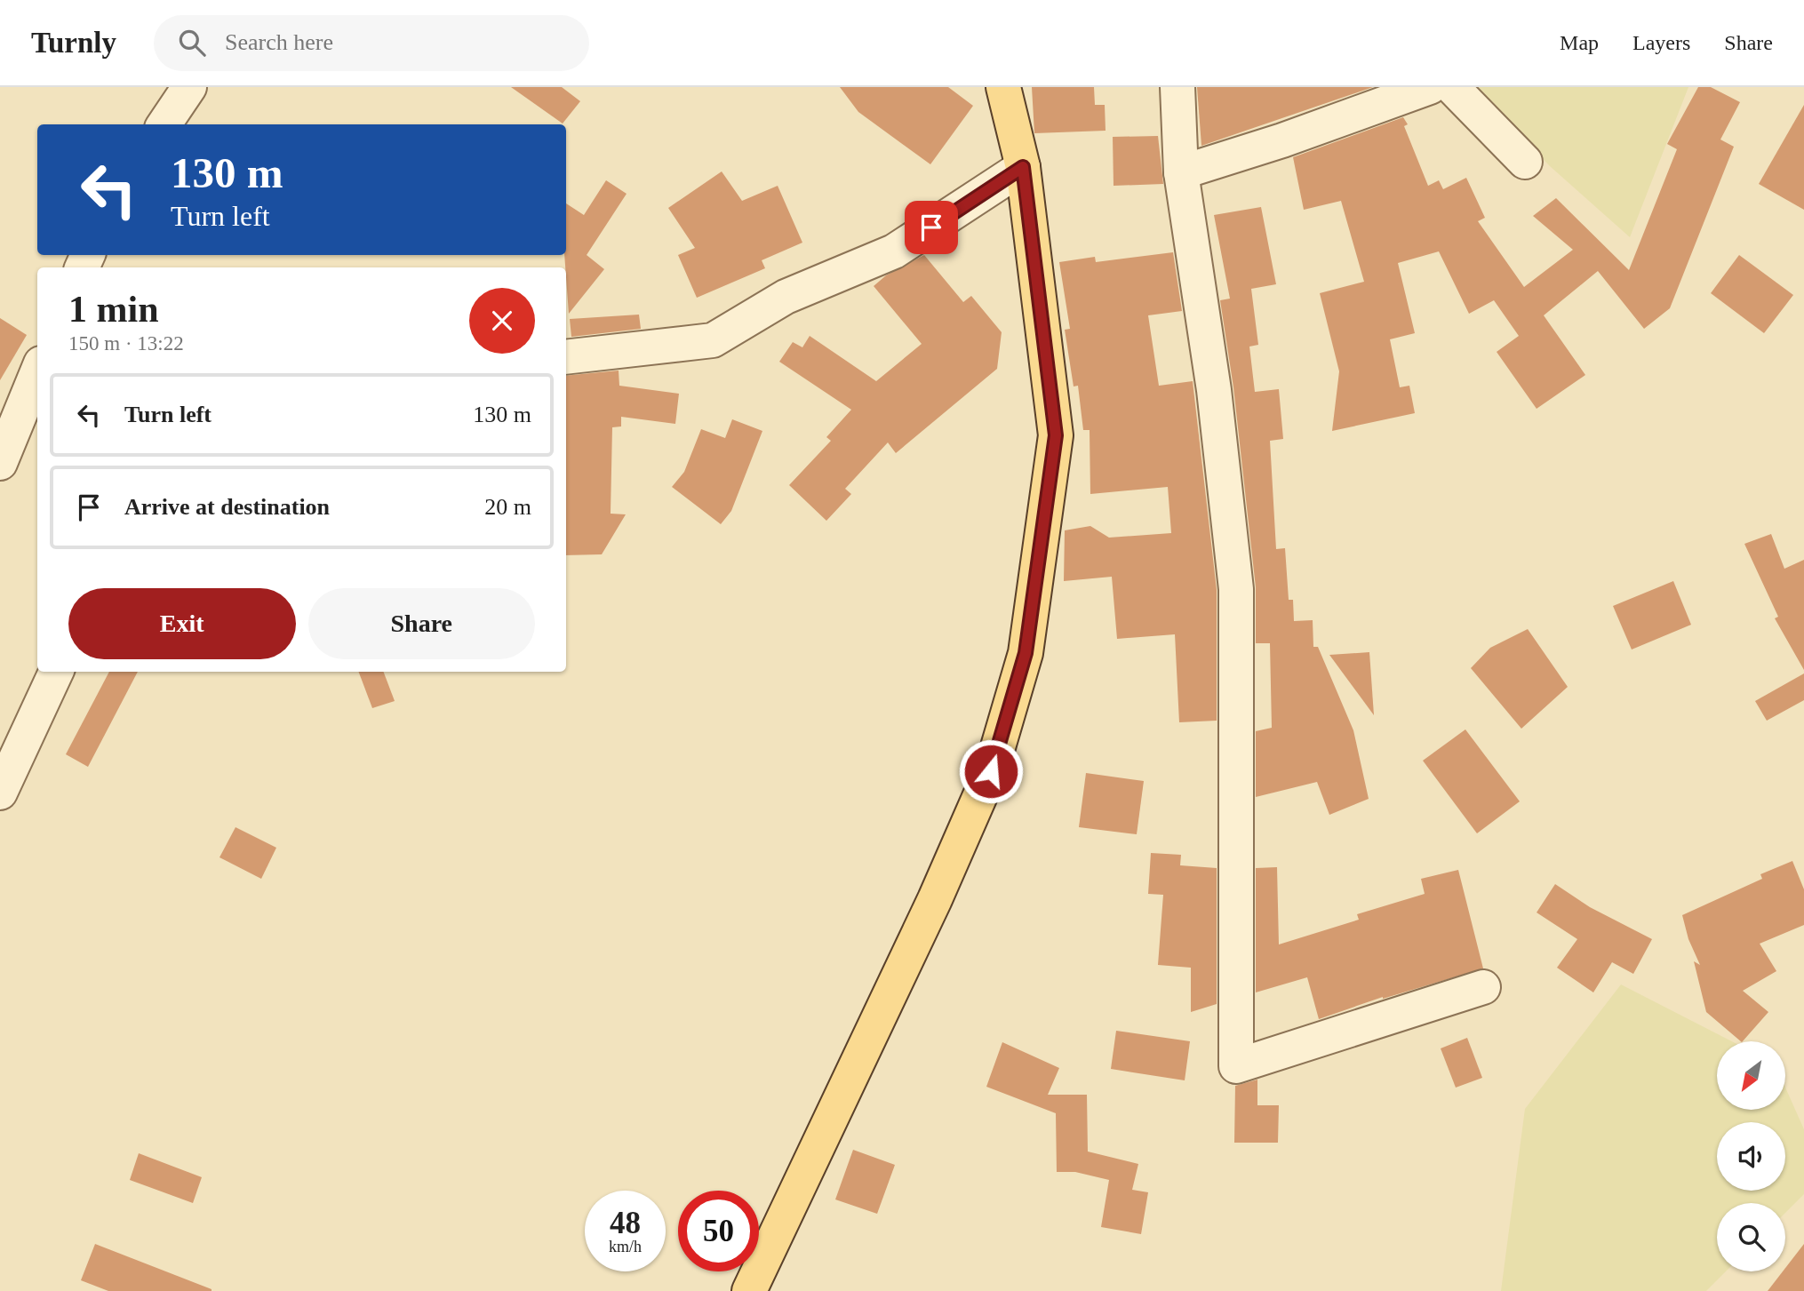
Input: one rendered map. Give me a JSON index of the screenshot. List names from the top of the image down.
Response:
{
  "north": "bottom left",
  "page": {
    "header": "Turnly",
    "search": "Search here",
    "nav": ["Map", "Layers", "Share"],
    "turn": ["130 m", "Turn left"],
    "heading": ["1 min", "150 m · 13:22"],
    "list": [
      {
        "name": "Turn left",
        "value": "130 m"
      },
      {
        "name": "Arrive at destination",
        "value": "20 m"
      }
    ],
    "buttons": ["Exit", "Share"],
    "speed": "48 km/h",
    "limit": "50"
  }
}
